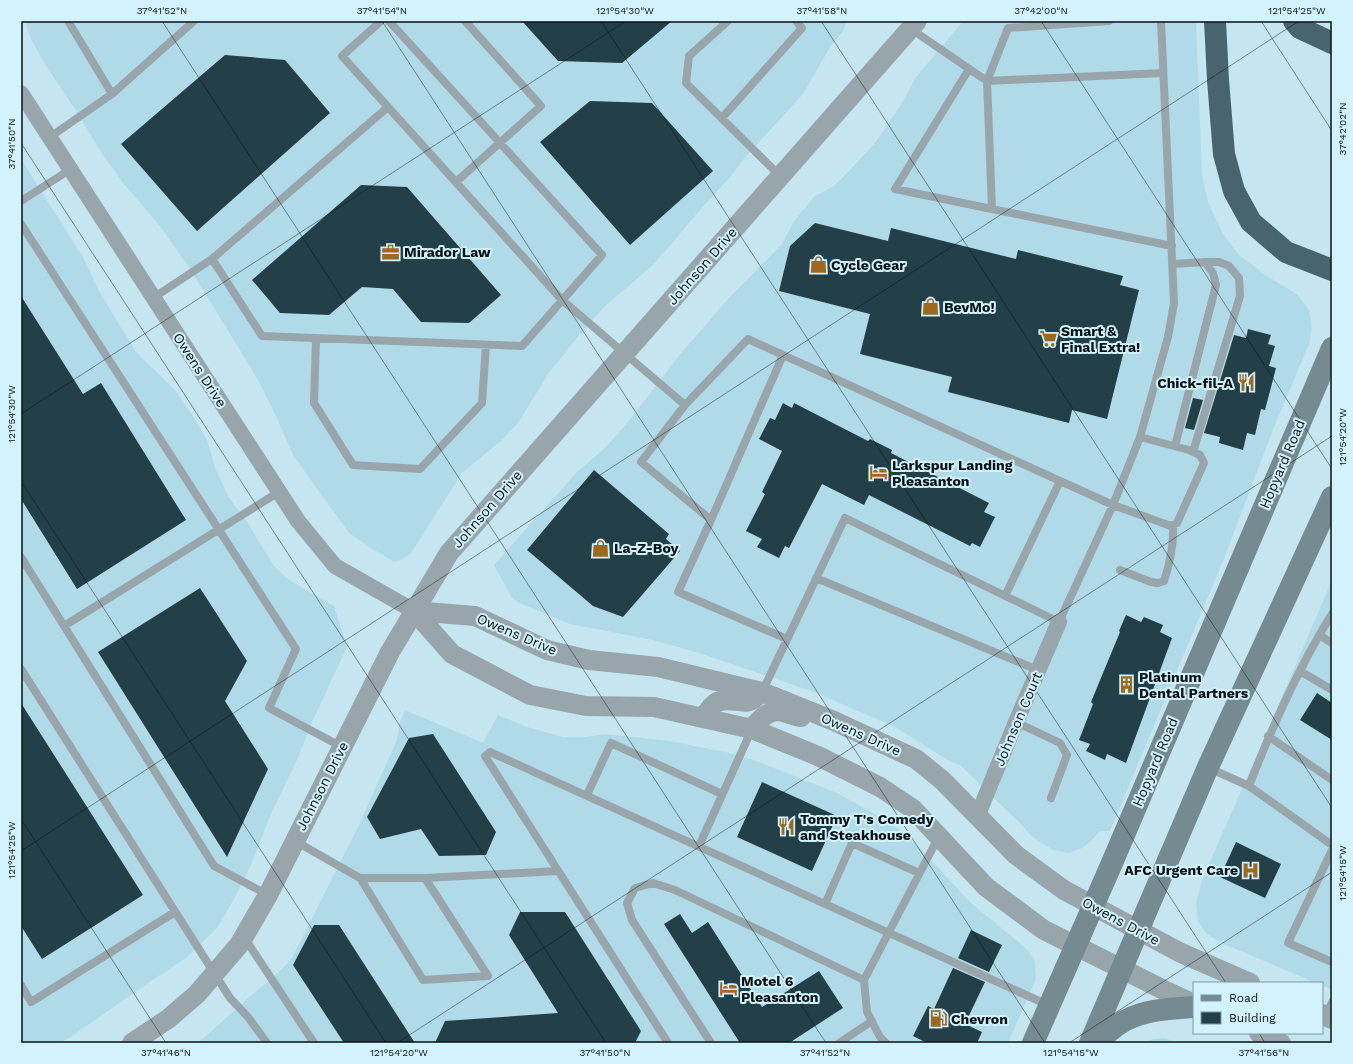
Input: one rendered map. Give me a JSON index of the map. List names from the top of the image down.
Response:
{
  "streets": {
    "main road": ["Hopyard Road"],
    "street": ["Johnson Drive", "Owens Drive", "Johnson Court"]
  },
  "crossings": [
    ["Johnson Drive", "Owens Drive"],
    ["Owens Drive", "Hopyard Road"],
    ["Owens Drive", "Johnson Court"]
  ],
  "places": {
    "office": ["Mirador Law"],
    "shop": ["Cycle Gear", "BevMo!", "La-Z-Boy"],
    "supermarket": ["Smart & Final Extra!"],
    "restaurant": ["Chick-fil-A", "Tommy T's Comedy and Steakhouse"],
    "hotel": ["Larkspur Landing Pleasanton", "Motel 6 Pleasanton"],
    "building": ["Platinum Dental Partners"],
    "hospital": ["AFC Urgent Care"],
    "fuel station": ["Chevron"]
  },
  "legend": ["Road", "Building"],
  "coordinates": [
    "37°41'52\"N",
    "37°41'54\"N",
    "121°54'30\"W",
    "37°41'58\"N",
    "37°42'00\"N",
    "121°54'25\"W",
    "37°42'02\"N",
    "37°41'50\"N",
    "121°54'20\"W",
    "121°54'15\"W",
    "37°41'46\"N",
    "37°41'56\"N"
  ]
}
